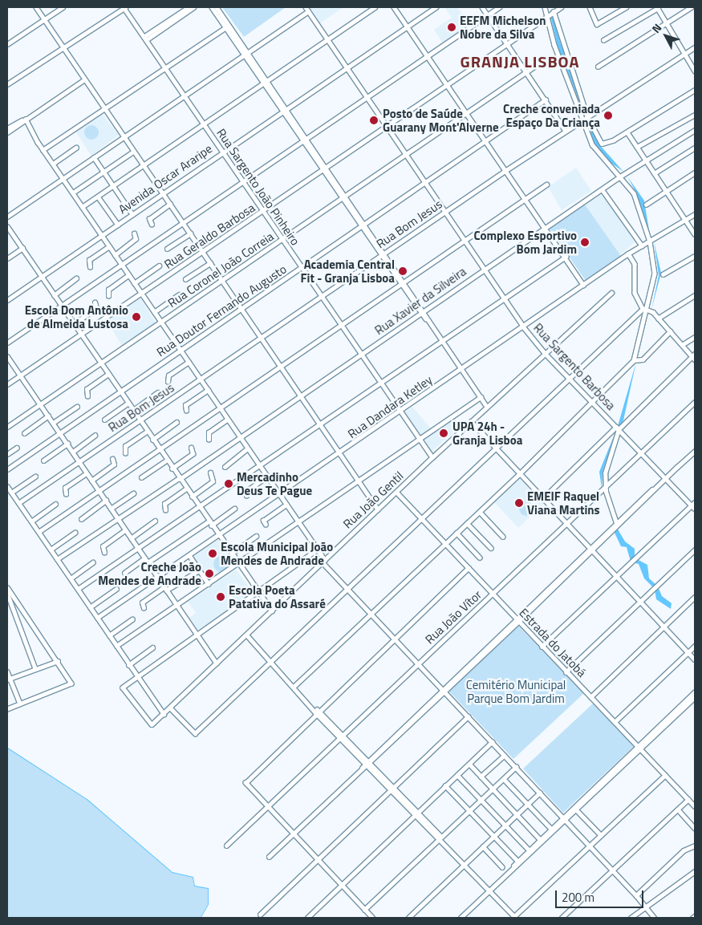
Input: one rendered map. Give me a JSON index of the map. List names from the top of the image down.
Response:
{
  "streets": {
    "street": [
      "Avenida Oscar Araripe",
      "Rua Sargento João Pinheiro",
      "Rua Bom Jesus",
      "Rua Geraldo Barbosa",
      "Rua Coronel João Correia",
      "Rua Xavier da Silveira",
      "Rua Doutor Fernando Augusto",
      "Rua Sargento Barbosa",
      "Rua Dandara Ketley",
      "Rua João Gentil",
      "Rua João Vítor",
      "Estrada do Jatobá"
    ]
  },
  "crossings": [
    ["Avenida Oscar Araripe", "Rua Sargento João Pinheiro"],
    ["Avenida Oscar Araripe", "Rua Sargento Barbosa"],
    ["Rua Sargento João Pinheiro", "Rua Bom Jesus"],
    ["Rua Sargento João Pinheiro", "Rua Geraldo Barbosa"],
    ["Rua Sargento João Pinheiro", "Rua Coronel João Correia"],
    ["Rua Sargento João Pinheiro", "Rua Xavier da Silveira"],
    ["Rua Sargento João Pinheiro", "Rua Doutor Fernando Augusto"],
    ["Rua Sargento João Pinheiro", "Rua Dandara Ketley"],
    ["Rua Sargento João Pinheiro", "Rua João Gentil"],
    ["Rua Bom Jesus", "Rua Sargento Barbosa"],
    ["Rua Geraldo Barbosa", "Rua Sargento Barbosa"],
    ["Rua Coronel João Correia", "Rua Sargento Barbosa"],
    ["Rua Xavier da Silveira", "Rua Sargento Barbosa"],
    ["Rua Doutor Fernando Augusto", "Rua Sargento Barbosa"],
    ["Rua Sargento Barbosa", "Rua Dandara Ketley"],
    ["Rua Sargento Barbosa", "Rua João Gentil"],
    ["Rua Sargento Barbosa", "Rua João Vítor"],
    ["Rua João Gentil", "Estrada do Jatobá"],
    ["Rua João Vítor", "Estrada do Jatobá"]
  ],
  "districts": ["GRANJA LISBOA"],
  "parks": ["Cemitério Municipal Parque Bom Jardim"],
  "places": [
    "EEFM Michelson Nobre da Silva",
    "Creche conveniada Espaço Da Criança",
    "Posto de Saúde Guarany Mont'Alverne",
    "Complexo Esportivo Bom Jardim",
    "Academia Central Fit - Granja Lisboa",
    "Escola Dom Antônio de Almeida Lustosa",
    "UPA 24h - Granja Lisboa",
    "Mercadinho Deus Te Pague",
    "EMEIF Raquel Viana Martins",
    "Escola Municipal João Mendes de Andrade",
    "Creche João Mendes de Andrade",
    "Escola Poeta Patativa do Assaré"
  ],
  "scale_bar": "200 m",
  "north": "top left"
}
